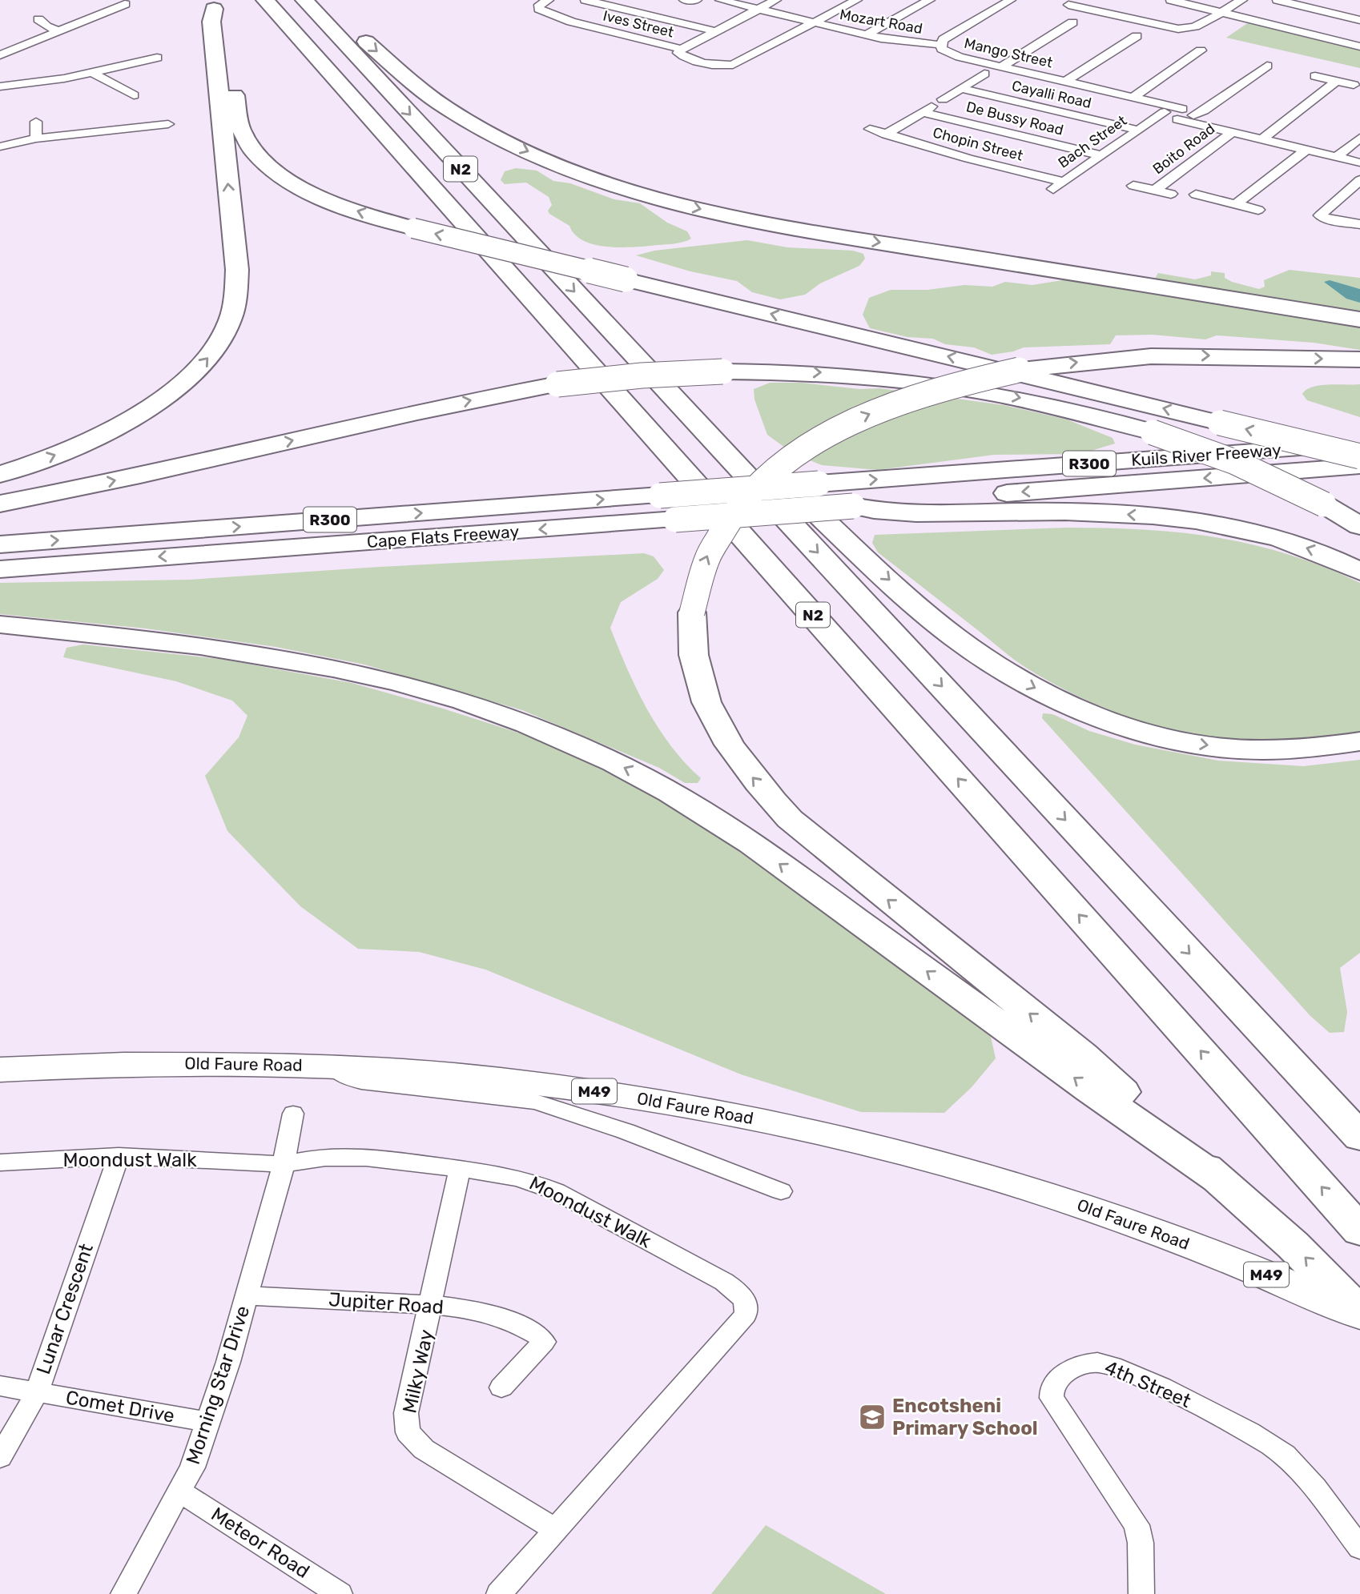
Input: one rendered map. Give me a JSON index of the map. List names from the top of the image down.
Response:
{
  "streets": {
    "highway": [
      "N2",
      "Kuils River Freeway",
      "R300",
      "Cape Flats Freeway"
    ],
    "main road": ["Old Faure Road", "M49"],
    "street": [
      "Mozart Road",
      "Ives Street",
      "Mango Street",
      "Cayalli Road",
      "De Bussy Road",
      "Bach Street",
      "Chopin Street",
      "Boito Road",
      "Moondust Walk",
      "Jupiter Road",
      "Lunar Crescent",
      "Milky Way",
      "4th Street",
      "Morning Star Drive",
      "Comet Drive",
      "Meteor Road"
    ]
  },
  "crossings": [
    ["Mozart Road", "Mango Street"],
    ["Mango Street", "Bach Street"],
    ["Mango Street", "Boito Road"],
    ["Cayalli Road", "Bach Street"],
    ["Cayalli Road", "Chopin Street"],
    ["De Bussy Road", "Bach Street"],
    ["De Bussy Road", "Chopin Street"],
    ["Bach Street", "Chopin Street"],
    ["Kuils River Freeway", "Cape Flats Freeway"],
    ["Moondust Walk", "Lunar Crescent"],
    ["Moondust Walk", "Milky Way"],
    ["Moondust Walk", "Morning Star Drive"],
    ["Jupiter Road", "Milky Way"],
    ["Jupiter Road", "Morning Star Drive"],
    ["Lunar Crescent", "Comet Drive"],
    ["Morning Star Drive", "Comet Drive"],
    ["Morning Star Drive", "Meteor Road"]
  ],
  "places": {
    "school or university": ["Encotsheni Primary School"]
  }
}
